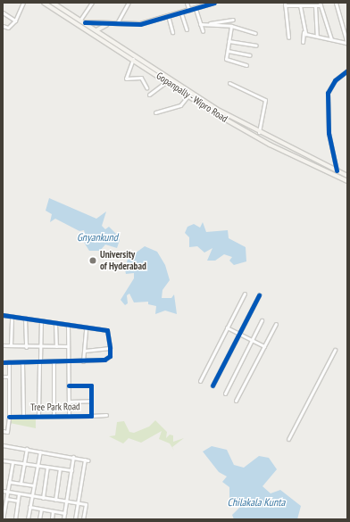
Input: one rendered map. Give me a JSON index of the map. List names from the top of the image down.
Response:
{
  "streets": {
    "main road": ["Gopanpally - Wipro Road"],
    "street": ["Tree Park Road"]
  },
  "water": ["Gnyankund", "Chilakala Kunta"],
  "places": ["University of Hyderabad"]
}
